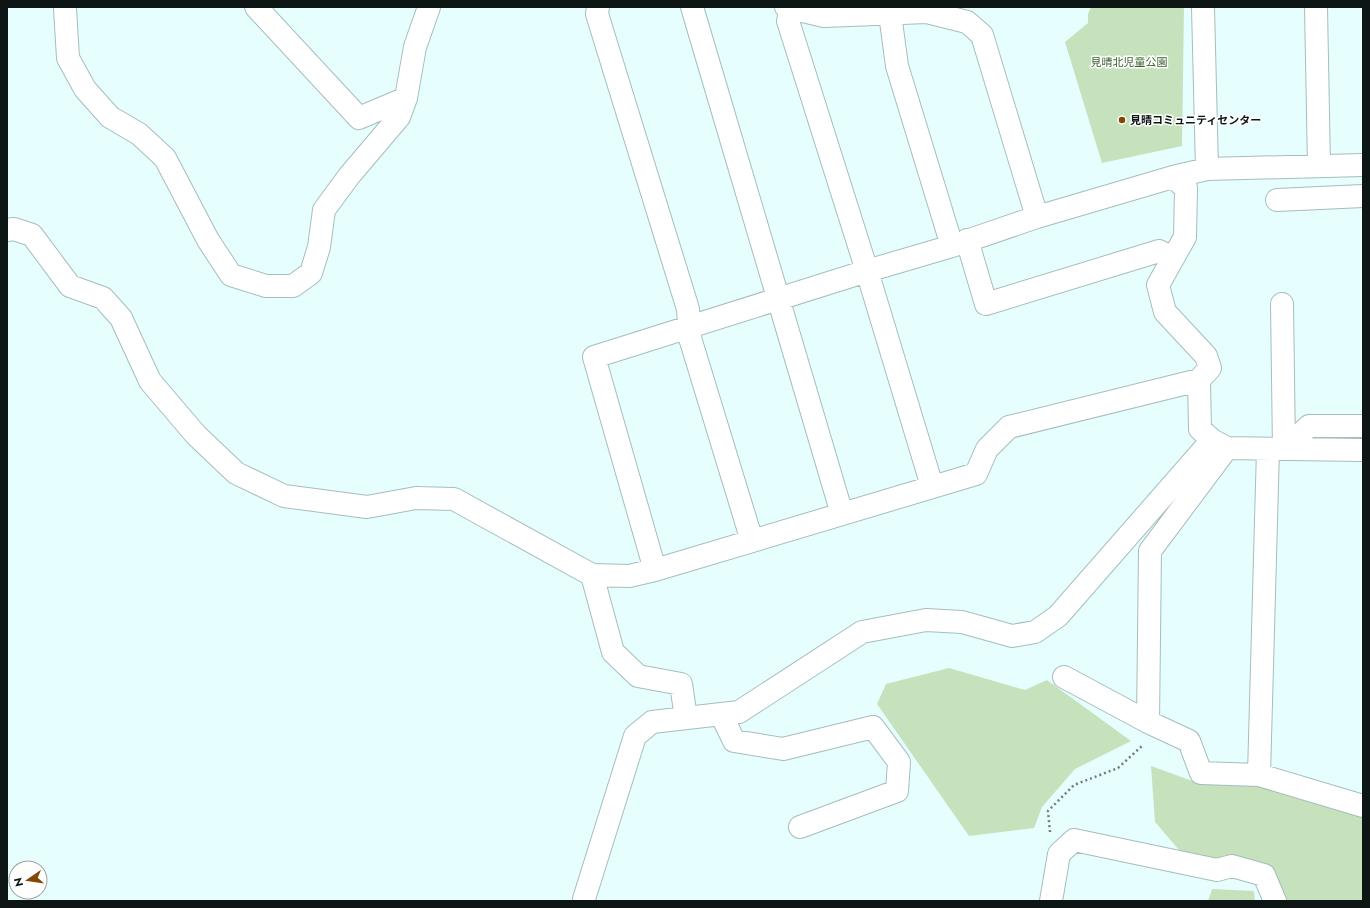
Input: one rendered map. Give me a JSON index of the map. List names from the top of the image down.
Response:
{
  "parks": ["見晴北児童公園"],
  "places": ["見晴コミュニティセンター"],
  "north": "left"
}
